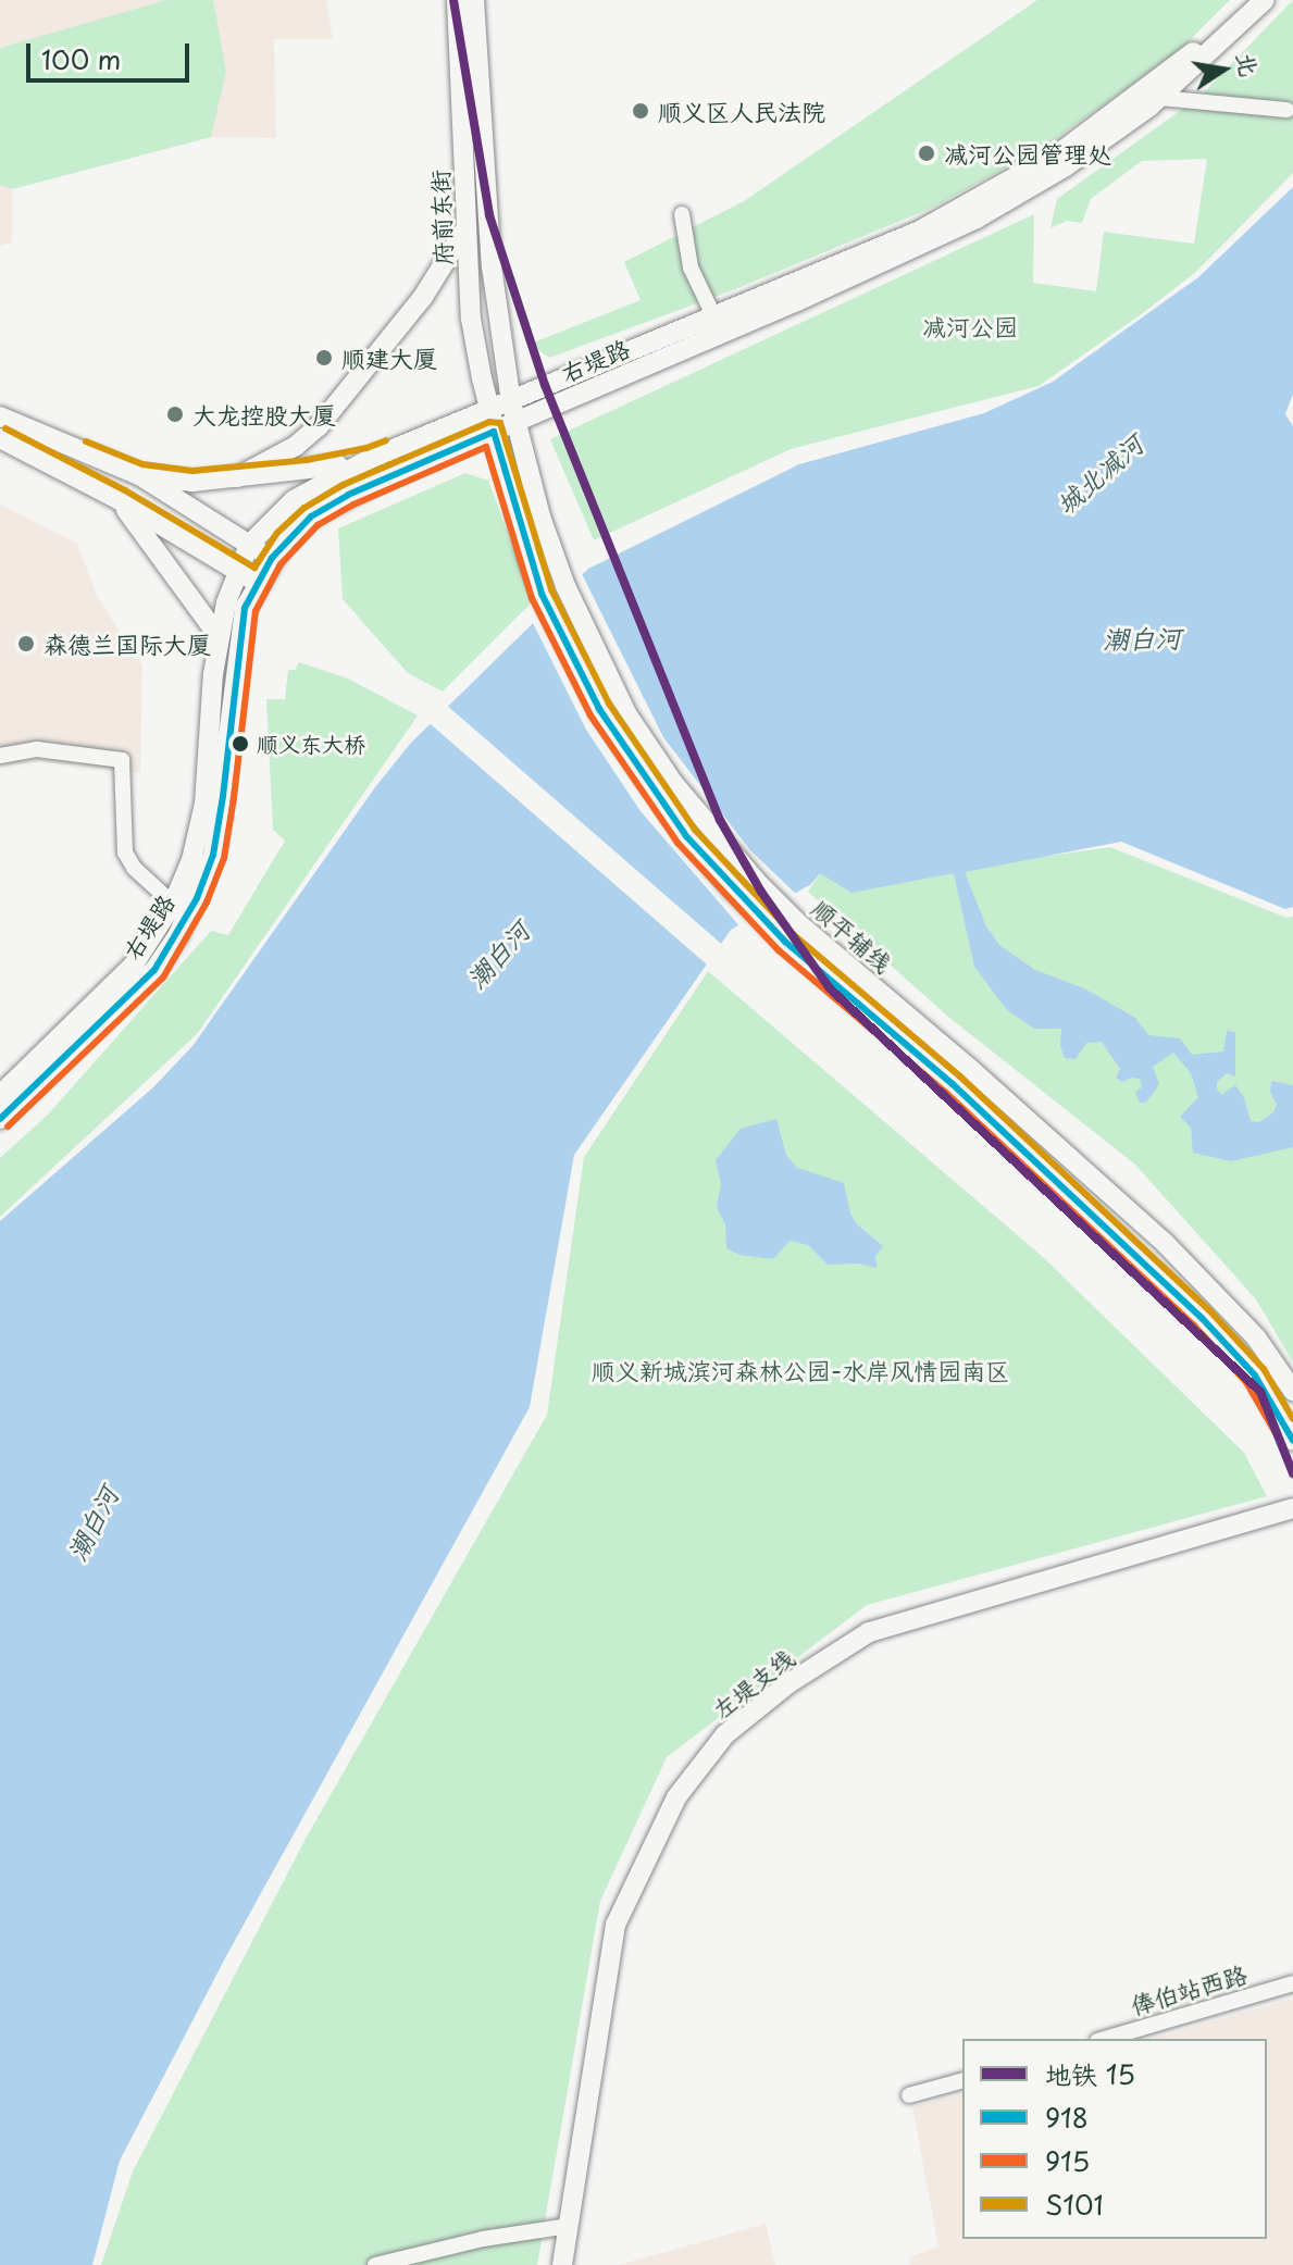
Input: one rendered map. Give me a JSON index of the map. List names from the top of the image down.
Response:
{
  "streets": {
    "main road": [
      "府前东街",
      "右堤路",
      "顺平辅线",
      "左堤支线"
    ],
    "street": ["俸伯站西路"]
  },
  "crossings": [
    ["府前东街", "右堤路"],
    ["府前东街", "顺平辅线"],
    ["右堤路", "顺平辅线"]
  ],
  "water": ["城北减河", "潮白河"],
  "parks": ["减河公园", "顺义新城滨河森林公园-水岸风情园南区"],
  "places": [
    "顺义区人民法院",
    "减河公园管理处",
    "顺建大厦",
    "大龙控股大厦",
    "森德兰国际大厦",
    "顺义东大桥"
  ],
  "lines": [
    "metro line 15",
    "transit line S101",
    "transit line 918",
    "transit line 915"
  ],
  "legend": [
    "地铁 15",
    "918",
    "915",
    "S101"
  ],
  "scale_bar": "100 m",
  "north": "right"
}
